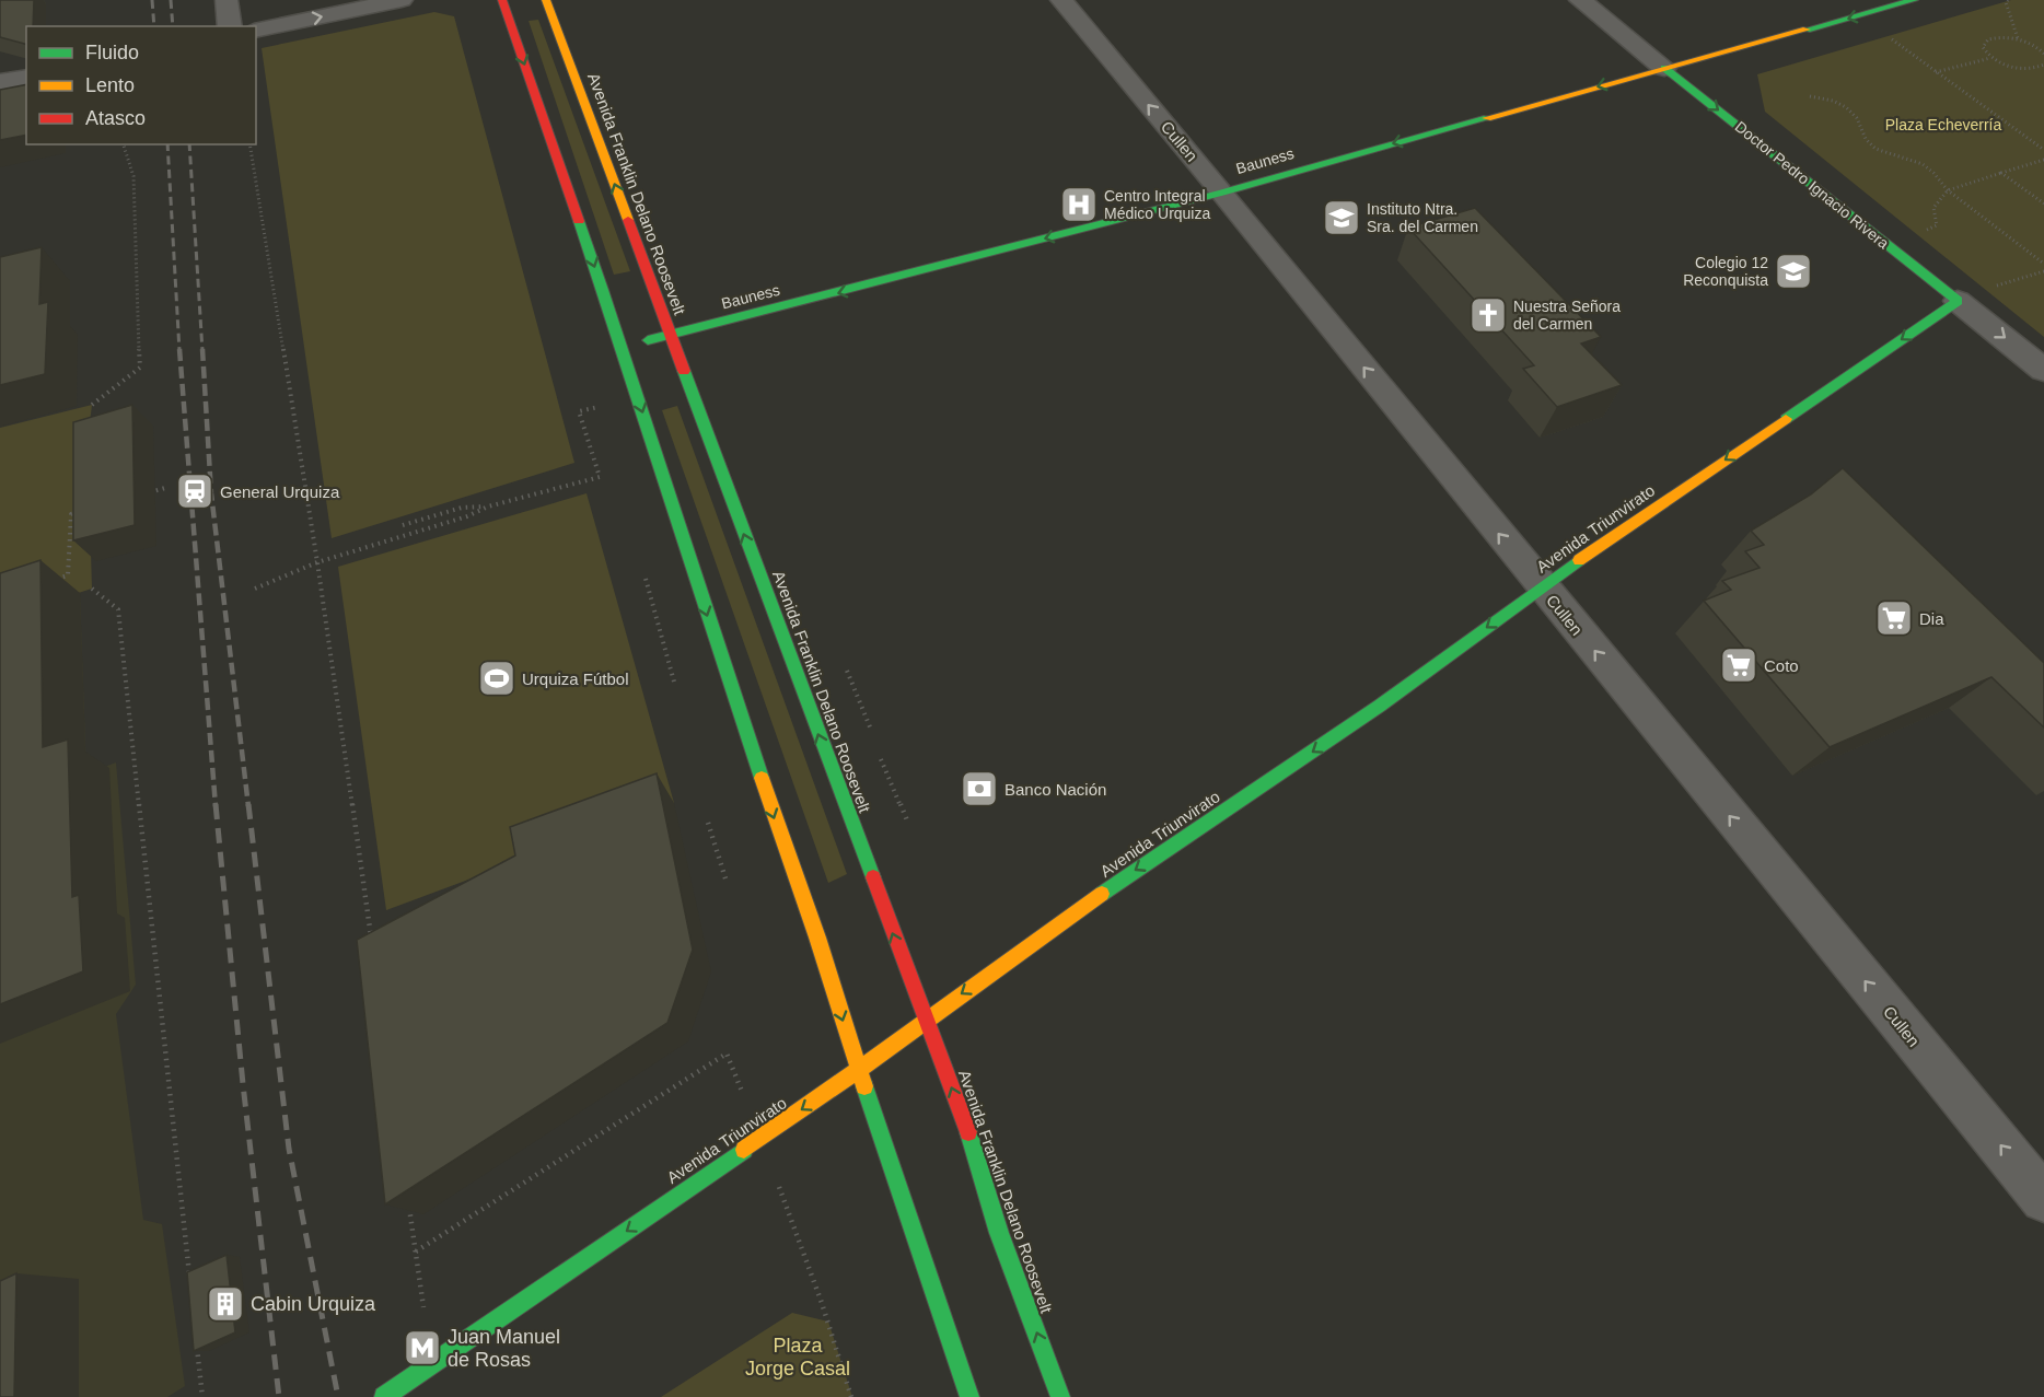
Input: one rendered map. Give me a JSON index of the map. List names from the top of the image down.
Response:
{
  "streets": {
    "street": [
      "Cullen",
      "Bauness",
      "Doctor Pedro Ignacio Rivera",
      "Avenida Franklin Delano Roosevelt",
      "Avenida Triunvirato"
    ]
  },
  "crossings": [
    ["Cullen", "Bauness"],
    ["Cullen", "Avenida Triunvirato"],
    ["Bauness", "Doctor Pedro Ignacio Rivera"],
    ["Bauness", "Avenida Franklin Delano Roosevelt"],
    ["Doctor Pedro Ignacio Rivera", "Avenida Triunvirato"],
    ["Avenida Franklin Delano Roosevelt", "Avenida Triunvirato"]
  ],
  "one_way": [
    "Cullen",
    "Bauness",
    "Doctor Pedro Ignacio Rivera",
    "Avenida Triunvirato"
  ],
  "parks": ["Plaza Echeverría", "Plaza Jorge Casal"],
  "places": {
    "hospital": ["Centro Integral Médico Urquiza"],
    "school or university": ["Instituto Ntra. Sra. del Carmen", "Colegio 12 Reconquista"],
    "church": ["Nuestra Señora del Carmen"],
    "station": ["General Urquiza"],
    "supermarket": ["Dia", "Coto"],
    "sports": ["Urquiza Fútbol"],
    "bank": ["Banco Nación"],
    "building": ["Cabin Urquiza"],
    "metro station": ["Juan Manuel de Rosas"]
  },
  "legend": ["Fluido", "Lento", "Atasco"]
}
